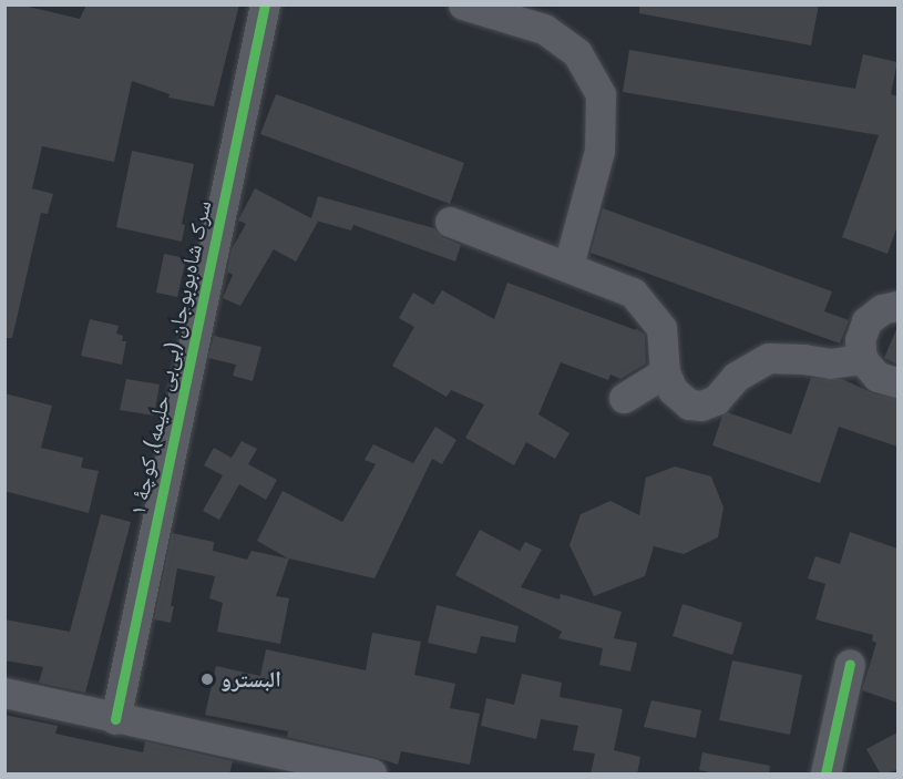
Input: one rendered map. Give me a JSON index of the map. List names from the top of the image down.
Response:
{
  "streets": {
    "street": ["سرک شاه‌بوبوجان (بی‌بی حلیمه)، کوچۀ ۱"]
  },
  "places": ["البسترو"]
}
